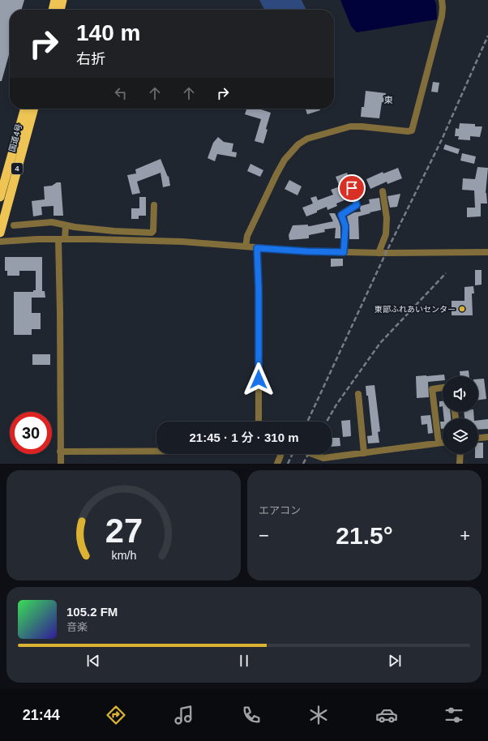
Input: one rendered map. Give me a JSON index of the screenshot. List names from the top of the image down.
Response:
{
  "streets": {
    "highway": ["国道4号", "4"]
  },
  "districts": ["東"],
  "places": ["東部ふれあいセンター"],
  "page": {
    "turn": ["140 m", "右折"],
    "limit": "30",
    "trip": "21:45 · 1 分 · 310 m",
    "tile": "エアコン",
    "heat": ["−", "21.5°", "+"],
    "song": ["105.2 FM", "音楽"],
    "tabs": "21:44",
    "gauge": ["27", "km/h"]
  }
}
